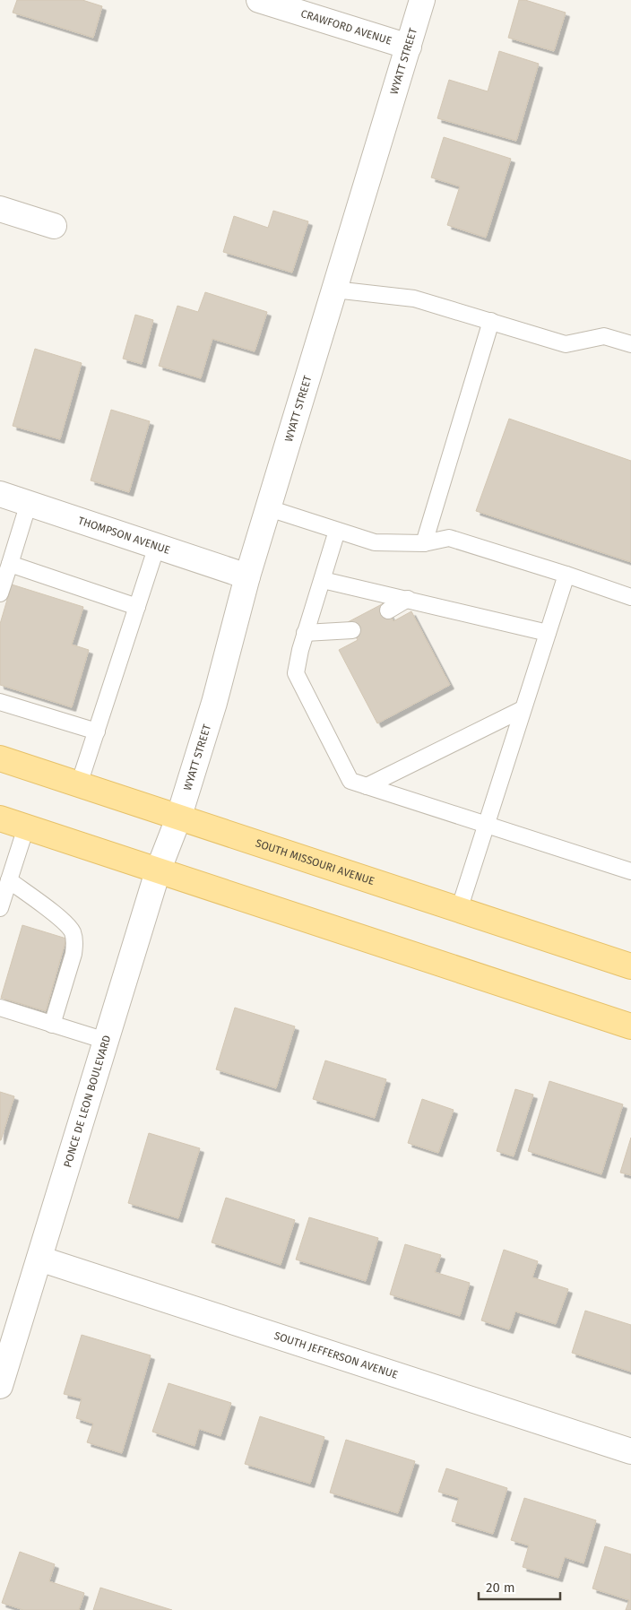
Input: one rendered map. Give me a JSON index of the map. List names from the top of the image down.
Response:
{
  "streets": {
    "main road": ["SOUTH MISSOURI AVENUE"],
    "street": [
      "CRAWFORD AVENUE",
      "WYATT STREET",
      "THOMPSON AVENUE",
      "PONCE DE LEON BOULEVARD",
      "SOUTH JEFFERSON AVENUE"
    ]
  },
  "crossings": [
    ["CRAWFORD AVENUE", "WYATT STREET"],
    ["WYATT STREET", "THOMPSON AVENUE"],
    ["WYATT STREET", "SOUTH MISSOURI AVENUE"],
    ["WYATT STREET", "PONCE DE LEON BOULEVARD"],
    ["SOUTH MISSOURI AVENUE", "PONCE DE LEON BOULEVARD"],
    ["PONCE DE LEON BOULEVARD", "SOUTH JEFFERSON AVENUE"]
  ],
  "scale_bar": "20 m"
}
